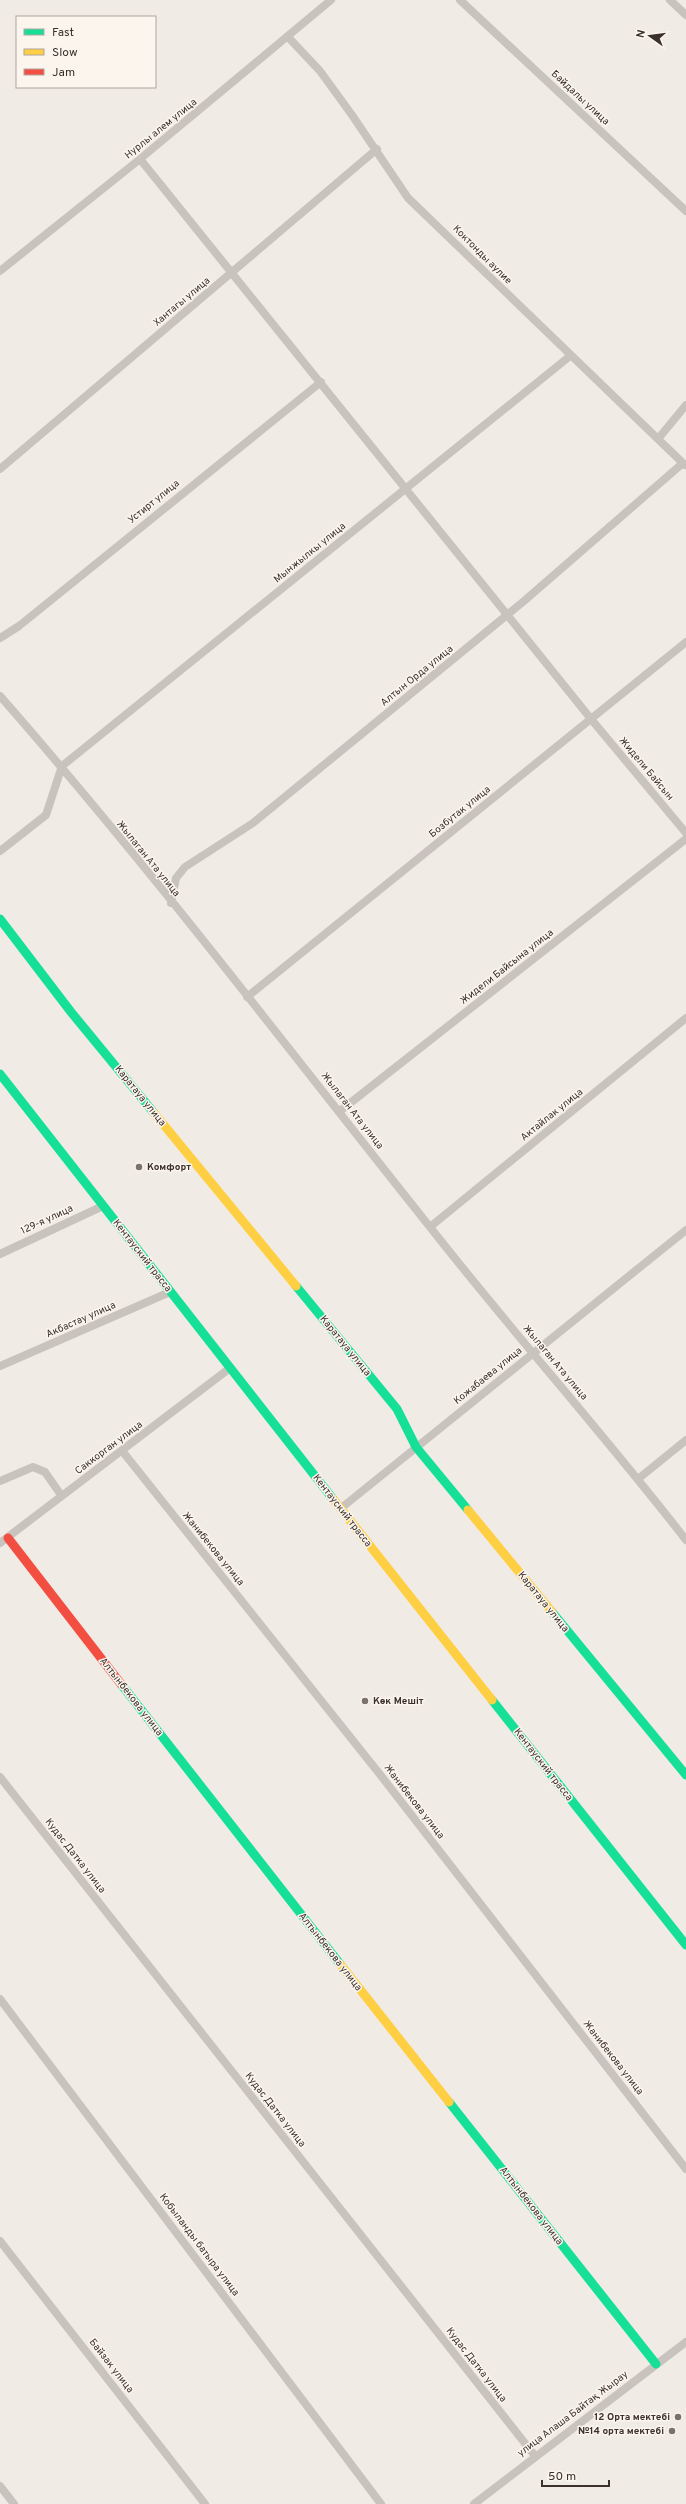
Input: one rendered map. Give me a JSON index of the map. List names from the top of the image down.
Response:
{
  "streets": {
    "street": [
      "Байдалы улица",
      "Нурлы алем улица",
      "Коктонды аулие",
      "Хантагы улица",
      "Устирт улица",
      "Мынжылкы улица",
      "Алтын Орда улица",
      "Жидели Байсын",
      "Бозбутак улица",
      "Жылаган Ата улица",
      "Жидели Байсына улица",
      "Каратауа улица",
      "Актайлак улица",
      "129-я улица",
      "Кентауский трасса",
      "Акбастау улица",
      "Кожабаева улица",
      "Саккорган улица",
      "Жанибекова улица",
      "Алтынбекова улица",
      "Кудас Датка улица",
      "Кобыланды батыра улица",
      "Байзак улица",
      "улица Алаша Байтақ Жырау"
    ]
  },
  "crossings": [
    ["Нурлы алем улица", "Коктонды аулие"],
    ["Нурлы алем улица", "Жидели Байсын"],
    ["Коктонды аулие", "Хантагы улица"],
    ["Коктонды аулие", "Мынжылкы улица"],
    ["Коктонды аулие", "Алтын Орда улица"],
    ["Хантагы улица", "Жидели Байсын"],
    ["Устирт улица", "Жидели Байсын"],
    ["Мынжылкы улица", "Жидели Байсын"],
    ["Мынжылкы улица", "Жылаган Ата улица"],
    ["Алтын Орда улица", "Жидели Байсын"],
    ["Алтын Орда улица", "Жылаган Ата улица"],
    ["Жидели Байсын", "Бозбутак улица"],
    ["Бозбутак улица", "Жылаган Ата улица"],
    ["Жылаган Ата улица", "Жидели Байсына улица"],
    ["Жылаган Ата улица", "Актайлак улица"],
    ["Жылаган Ата улица", "Кожабаева улица"],
    ["Каратауа улица", "Кожабаева улица"],
    ["129-я улица", "Кентауский трасса"],
    ["Кентауский трасса", "Акбастау улица"],
    ["Кентауский трасса", "Кожабаева улица"],
    ["Кентауский трасса", "Саккорган улица"],
    ["Саккорган улица", "Жанибекова улица"],
    ["Саккорган улица", "Алтынбекова улица"],
    ["Алтынбекова улица", "улица Алаша Байтақ Жырау"],
    ["Кудас Датка улица", "улица Алаша Байтақ Жырау"]
  ],
  "places": [
    "Комфорт",
    "Көк Мешіт",
    "12 Орта мектебі",
    "№14 орта мектебі"
  ],
  "legend": ["Fast", "Slow", "Jam"],
  "scale_bar": "50 m",
  "north": "left"
}
